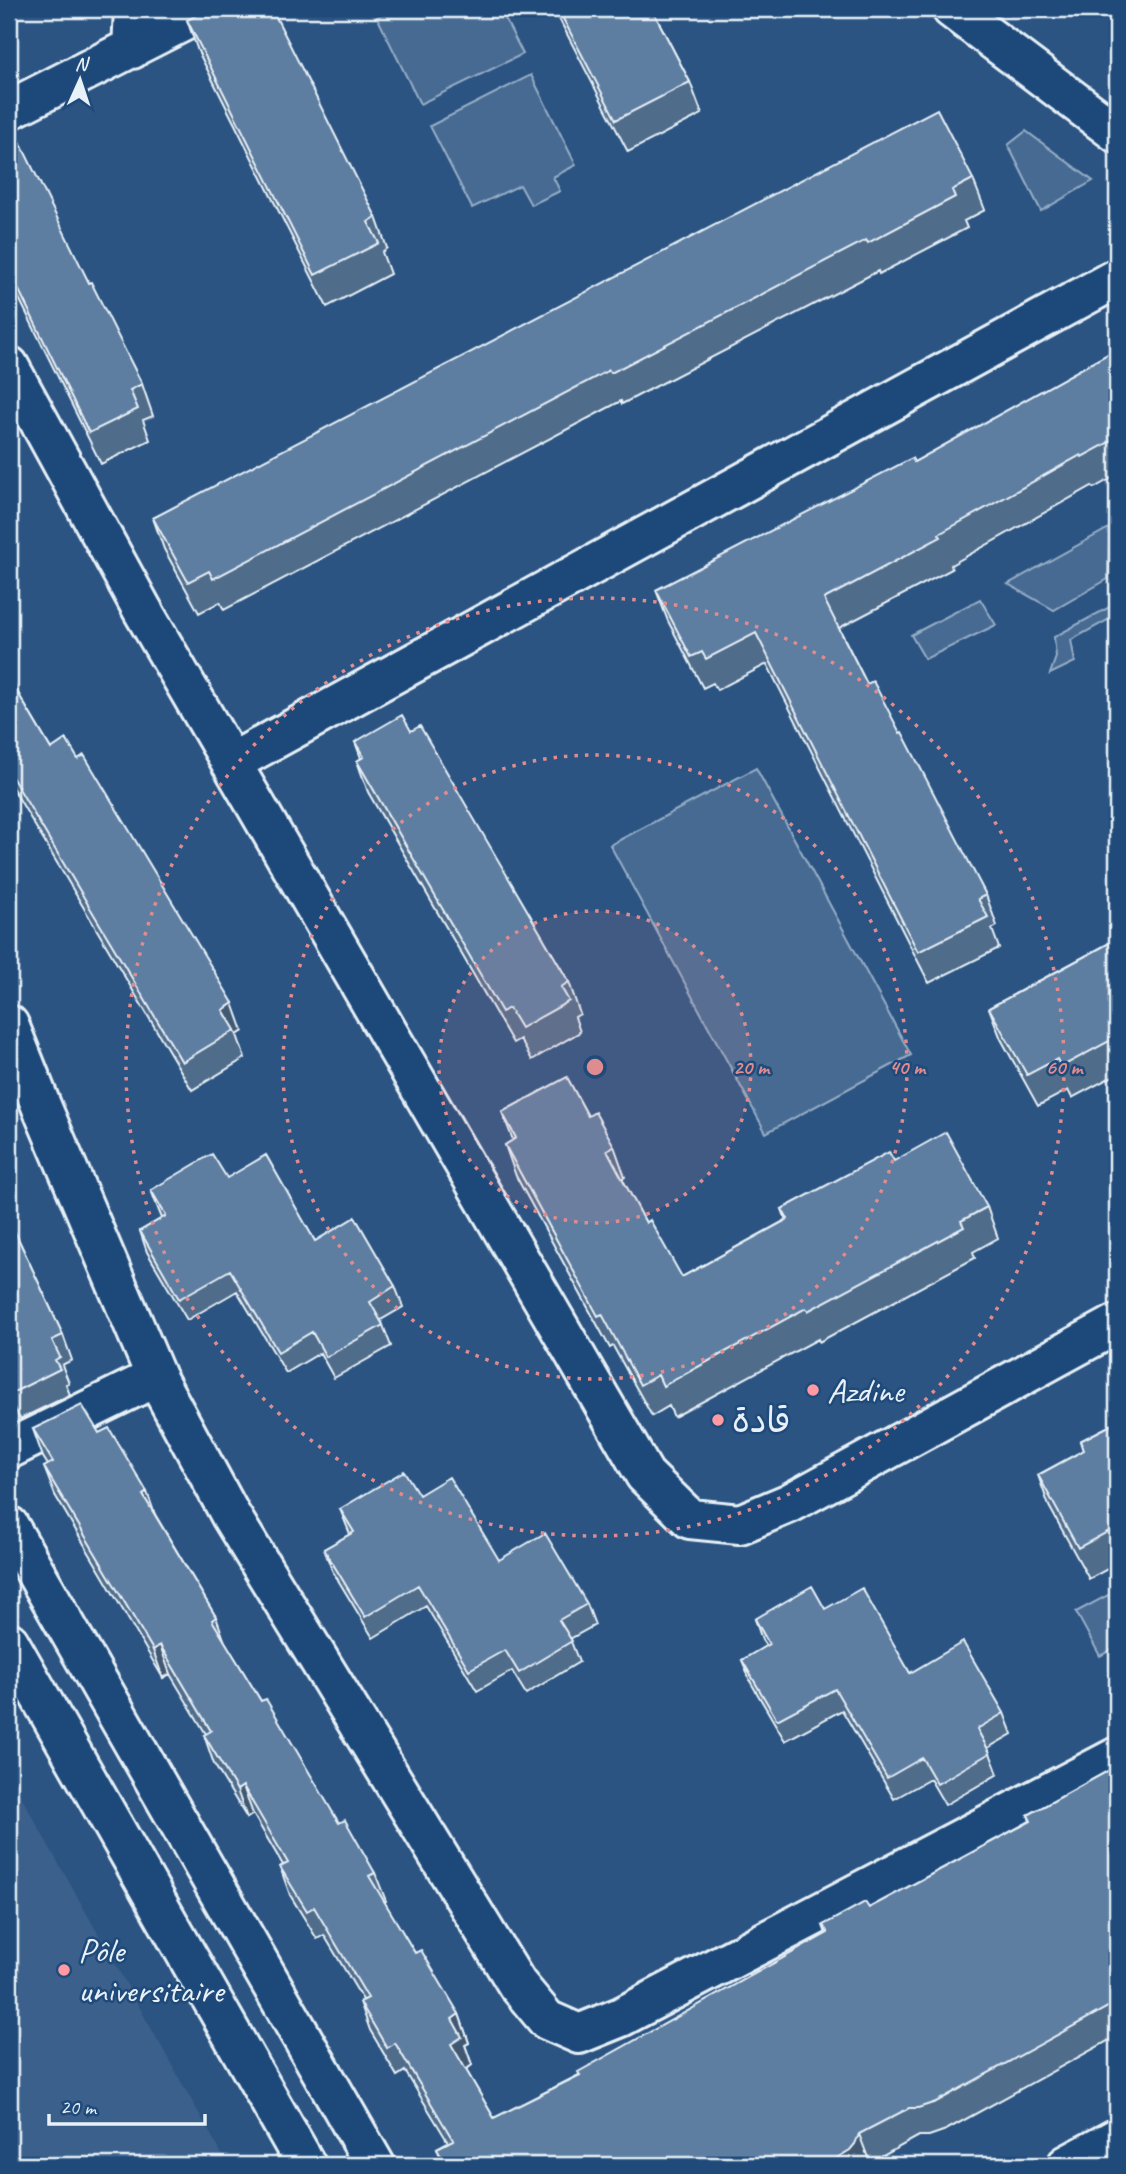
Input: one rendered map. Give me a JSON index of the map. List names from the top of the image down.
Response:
{
  "places": ["Azdine", "قادة", "Pôle universitaire"],
  "scale_bar": "20 m",
  "north": "top",
  "rings": ["20 m", "40 m", "60 m"]
}
